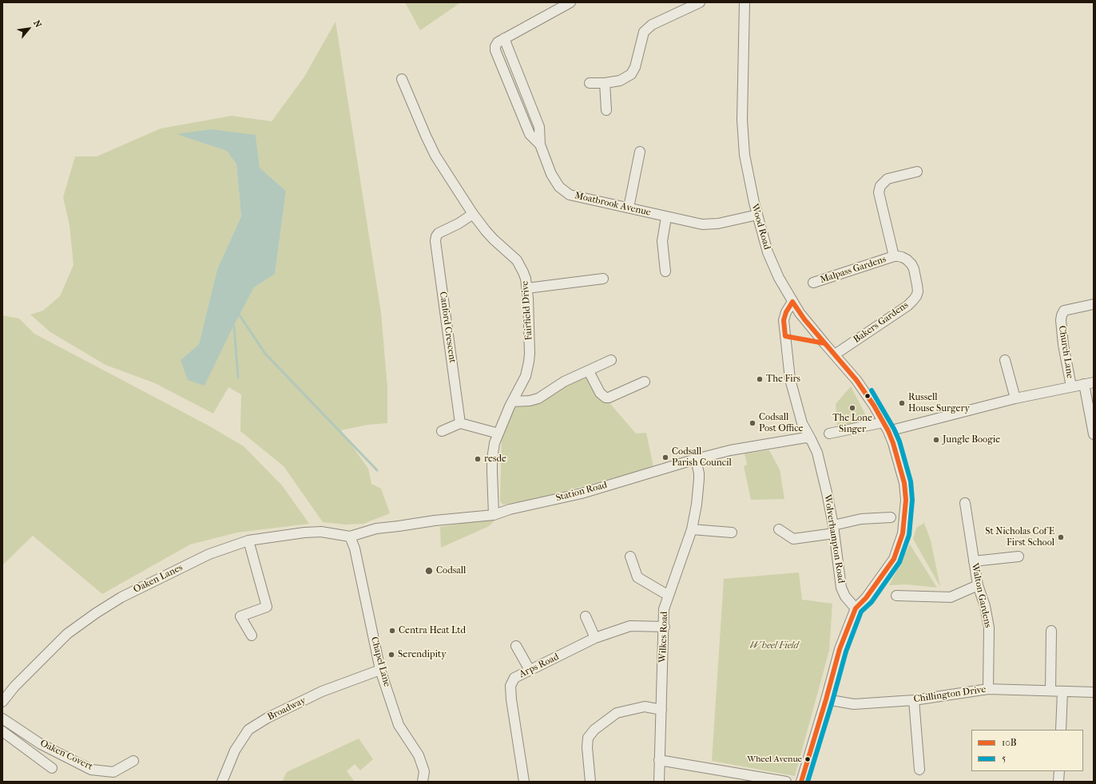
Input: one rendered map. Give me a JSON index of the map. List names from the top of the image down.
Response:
{
  "streets": {
    "street": [
      "Moatbrook Avenue",
      "Wood Road",
      "Malpass Gardens",
      "Fairfield Drive",
      "Bakers Gardens",
      "Canford Crescent",
      "Church Lane",
      "Station Road",
      "Wolverhampton Road",
      "Oaken Lanes",
      "Walton Gardens",
      "Wilkes Road",
      "Chapel Lane",
      "Arps Road",
      "Chillington Drive",
      "Broadway",
      "Oaken Covert"
    ]
  },
  "crossings": [
    ["Moatbrook Avenue", "Wood Road"],
    ["Wood Road", "Bakers Gardens"],
    ["Wood Road", "Wolverhampton Road"],
    ["Malpass Gardens", "Bakers Gardens"],
    ["Fairfield Drive", "Canford Crescent"],
    ["Fairfield Drive", "Station Road"],
    ["Station Road", "Wolverhampton Road"],
    ["Station Road", "Oaken Lanes"],
    ["Station Road", "Wilkes Road"],
    ["Station Road", "Chapel Lane"],
    ["Oaken Lanes", "Chapel Lane"],
    ["Walton Gardens", "Chillington Drive"],
    ["Wilkes Road", "Arps Road"],
    ["Chapel Lane", "Broadway"]
  ],
  "parks": ["Wheel Field"],
  "places": [
    "The Firs",
    "Russell House Surgery",
    "The Lone Singer",
    "Codsall Post Office",
    "Jungle Boogie",
    "Codsall Parish Council",
    "resde",
    "St Nicholas CofE First School",
    "Codsall",
    "Centra Heat Ltd",
    "Serendipity",
    "Wheel Avenue"
  ],
  "lines": ["transit line 10B", "transit line 5"],
  "legend": ["10B", "5"],
  "north": "top right"
}
